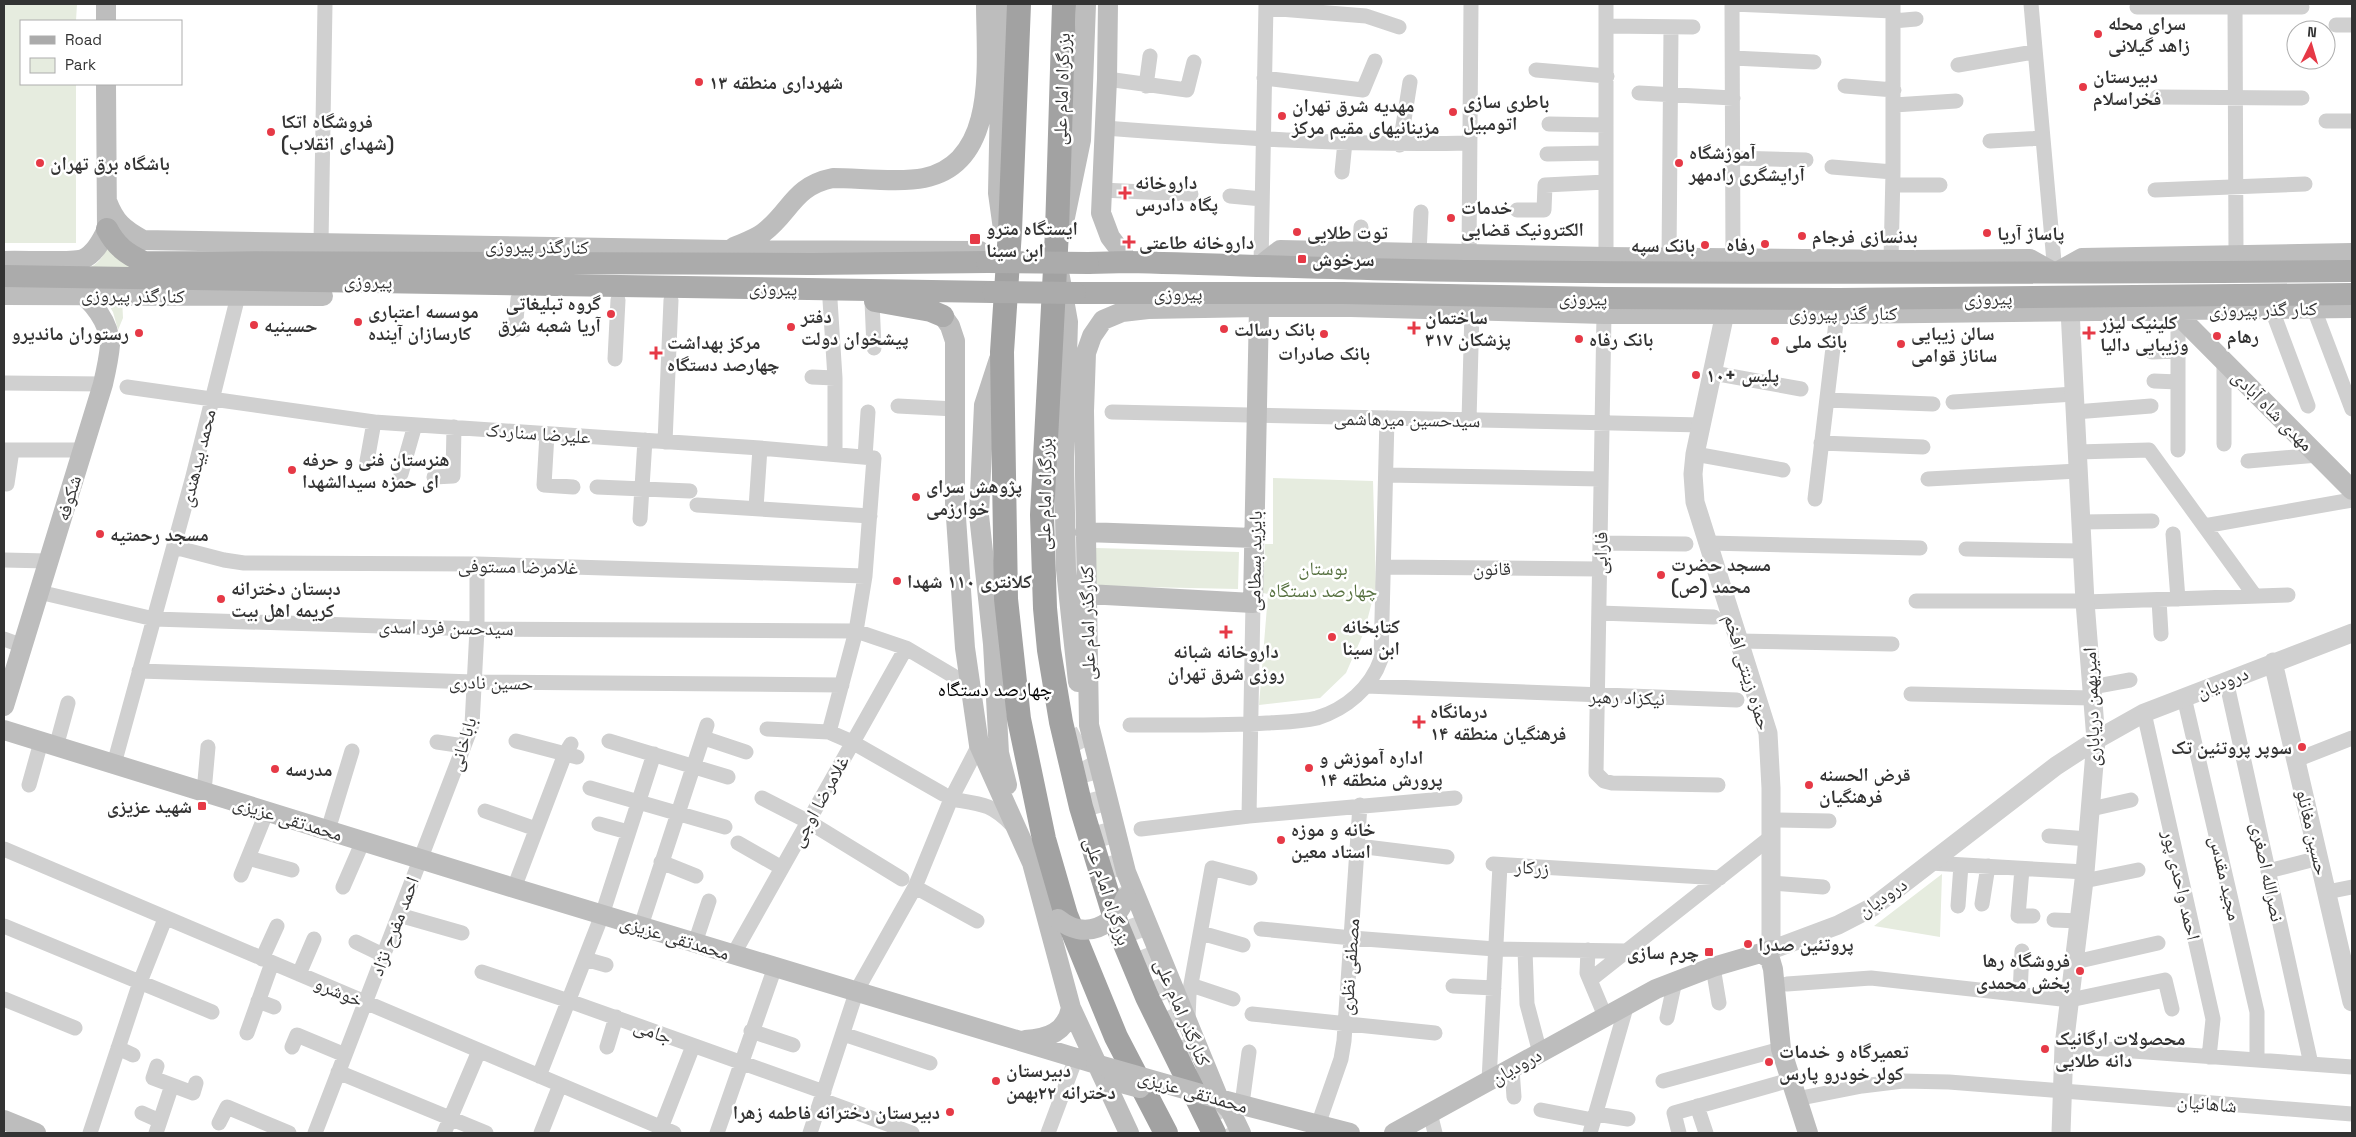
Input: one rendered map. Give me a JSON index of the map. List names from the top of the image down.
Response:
{
  "streets": {
    "highway": ["بزرگراه امام علی"],
    "main road": [
      "کنارگذر پیروزی",
      "پیروزی",
      "کنار گذر پیروزی",
      "مهدی شاه آبادی",
      "شکوفه",
      "بایزید بسطامی",
      "کنارگذر امام علی",
      "درودیان",
      "محمدتقی عزیزی"
    ],
    "street": [
      "سیدحسین میرهاشمی",
      "علیرضا سناردک",
      "محمد بیدهندی",
      "فارابی",
      "غلامرضا مستوفی",
      "قانون",
      "سیدحسن فرد اسدی",
      "حمزه زینتی افخم",
      "حسین نادری",
      "نیکزاد رهبر",
      "امیربهمن دریاباری",
      "باباخانی",
      "غلامرضا اوجی",
      "حسین مغانلو",
      "زرکار",
      "نصرالله اصغری",
      "مجید مقدس",
      "احمد واحدی پور",
      "احمد مفرح نژاد",
      "مصطفی نظری",
      "خوشرو",
      "جامی",
      "شاهانیان"
    ]
  },
  "crossings": [
    ["بزرگراه امام علی", "کنارگذر پیروزی"],
    ["بزرگراه امام علی", "پیروزی"],
    ["کنارگذر پیروزی", "پیروزی"],
    ["کنارگذر پیروزی", "محمد بیدهندی"],
    ["کنارگذر پیروزی", "شکوفه"],
    ["پیروزی", "کنار گذر پیروزی"],
    ["پیروزی", "کنارگذر امام علی"],
    ["کنار گذر پیروزی", "مهدی شاه آبادی"],
    ["کنار گذر پیروزی", "فارابی"],
    ["کنار گذر پیروزی", "کنارگذر امام علی"],
    ["کنار گذر پیروزی", "حمزه زینتی افخم"],
    ["کنار گذر پیروزی", "امیربهمن دریاباری"],
    ["سیدحسین میرهاشمی", "فارابی"],
    ["سیدحسین میرهاشمی", "بایزید بسطامی"],
    ["سیدحسین میرهاشمی", "حمزه زینتی افخم"],
    ["علیرضا سناردک", "محمد بیدهندی"],
    ["محمد بیدهندی", "غلامرضا مستوفی"],
    ["محمد بیدهندی", "سیدحسن فرد اسدی"],
    ["محمد بیدهندی", "حسین نادری"],
    ["محمد بیدهندی", "محمدتقی عزیزی"],
    ["شکوفه", "سیدحسن فرد اسدی"],
    ["فارابی", "قانون"],
    ["فارابی", "نیکزاد رهبر"],
    ["بایزید بسطامی", "کنارگذر امام علی"],
    ["غلامرضا مستوفی", "باباخانی"],
    ["کنارگذر امام علی", "محمدتقی عزیزی"],
    ["سیدحسن فرد اسدی", "باباخانی"],
    ["سیدحسن فرد اسدی", "غلامرضا اوجی"],
    ["حمزه زینتی افخم", "درودیان"],
    ["حسین نادری", "باباخانی"],
    ["درودیان", "امیربهمن دریاباری"],
    ["درودیان", "حسین مغانلو"],
    ["درودیان", "زرکار"],
    ["درودیان", "نصرالله اصغری"],
    ["درودیان", "مجید مقدس"],
    ["درودیان", "احمد واحدی پور"],
    ["امیربهمن دریاباری", "شاهانیان"],
    ["باباخانی", "محمدتقی عزیزی"],
    ["باباخانی", "احمد مفرح نژاد"],
    ["غلامرضا اوجی", "محمدتقی عزیزی"],
    ["محمدتقی عزیزی", "احمد مفرح نژاد"],
    ["محمدتقی عزیزی", "مصطفی نظری"],
    ["احمد مفرح نژاد", "خوشرو"]
  ],
  "districts": ["چهارصد دستگاه"],
  "parks": ["بوستان چهارصد دستگاه"],
  "places": {
    "other": [
      "سرای محله زاهد گیلانی",
      "شهرداری منطقه ۱۳",
      "دبیرستان فخراسلام",
      "باطری سازی اتومبیل",
      "مهدیه شرق تهران مزینانیهای مقیم مرکز",
      "فروشگاه اتکا (شهدای انقلاب)",
      "باشگاه برق تهران",
      "آموزشگاه آرایشگری رادمهر",
      "خدمات الکترونیک قضایی",
      "توت طلایی",
      "پاساژ آریا",
      "بدنسازی فرجام",
      "رفاه",
      "بانک سپه",
      "گروه تبلیغاتی آریا شعبه شرق",
      "موسسه اعتباری کارسازان آینده",
      "حسینیه",
      "دفتر پیشخوان دولت",
      "بانک رسالت",
      "رستوران ماندیرو",
      "بانک صادرات",
      "رهام",
      "بانک رفاه",
      "بانک ملی",
      "سالن زیبایی ساناز قوامی",
      "پلیس +۱۰",
      "هنرستان فنی و حرفه ای حمزه سیدالشهدا",
      "پژوهش سرای خوارزمی",
      "مسجد رحمتیه",
      "مسجد حضرت محمد (ص)",
      "کلانتری ۱۱۰ شهدا",
      "دبستان دخترانه کریمه اهل بیت",
      "کتابخانه ابن سینا",
      "سوپر پروتئین تک",
      "اداره آموزش و پرورش منطقه ۱۴",
      "مدرسه",
      "قرض الحسنه فرهنگیان",
      "خانه و موزه استاد معین",
      "پروتئین صدرا",
      "فروشگاه رها پخش محمدی",
      "محصولات ارگانیک دانه طلایی",
      "تعمیرگاه و خدمات کولر خودرو پارس",
      "دبیرستان دخترانه ۲۲بهمن",
      "دبیرستان دخترانه فاطمه زهرا"
    ],
    "health": [
      "داروخانه پگاه دادرس",
      "داروخانه طاعتی",
      "ساختمان پزشکان ۳۱۷",
      "کلینیک لیزر وزیبایی دالیا",
      "مرکز بهداشت چهارصد دستگاه",
      "داروخانه شبانه روزی شرق تهران",
      "درمانگاه فرهنگیان منطقه ۱۴"
    ],
    "transit": [
      "ایستگاه مترو ابن سینا",
      "سرخوش",
      "شهید عزیزی",
      "چرم سازی"
    ]
  },
  "legend": ["Road", "Park"],
  "north": "top"
}
